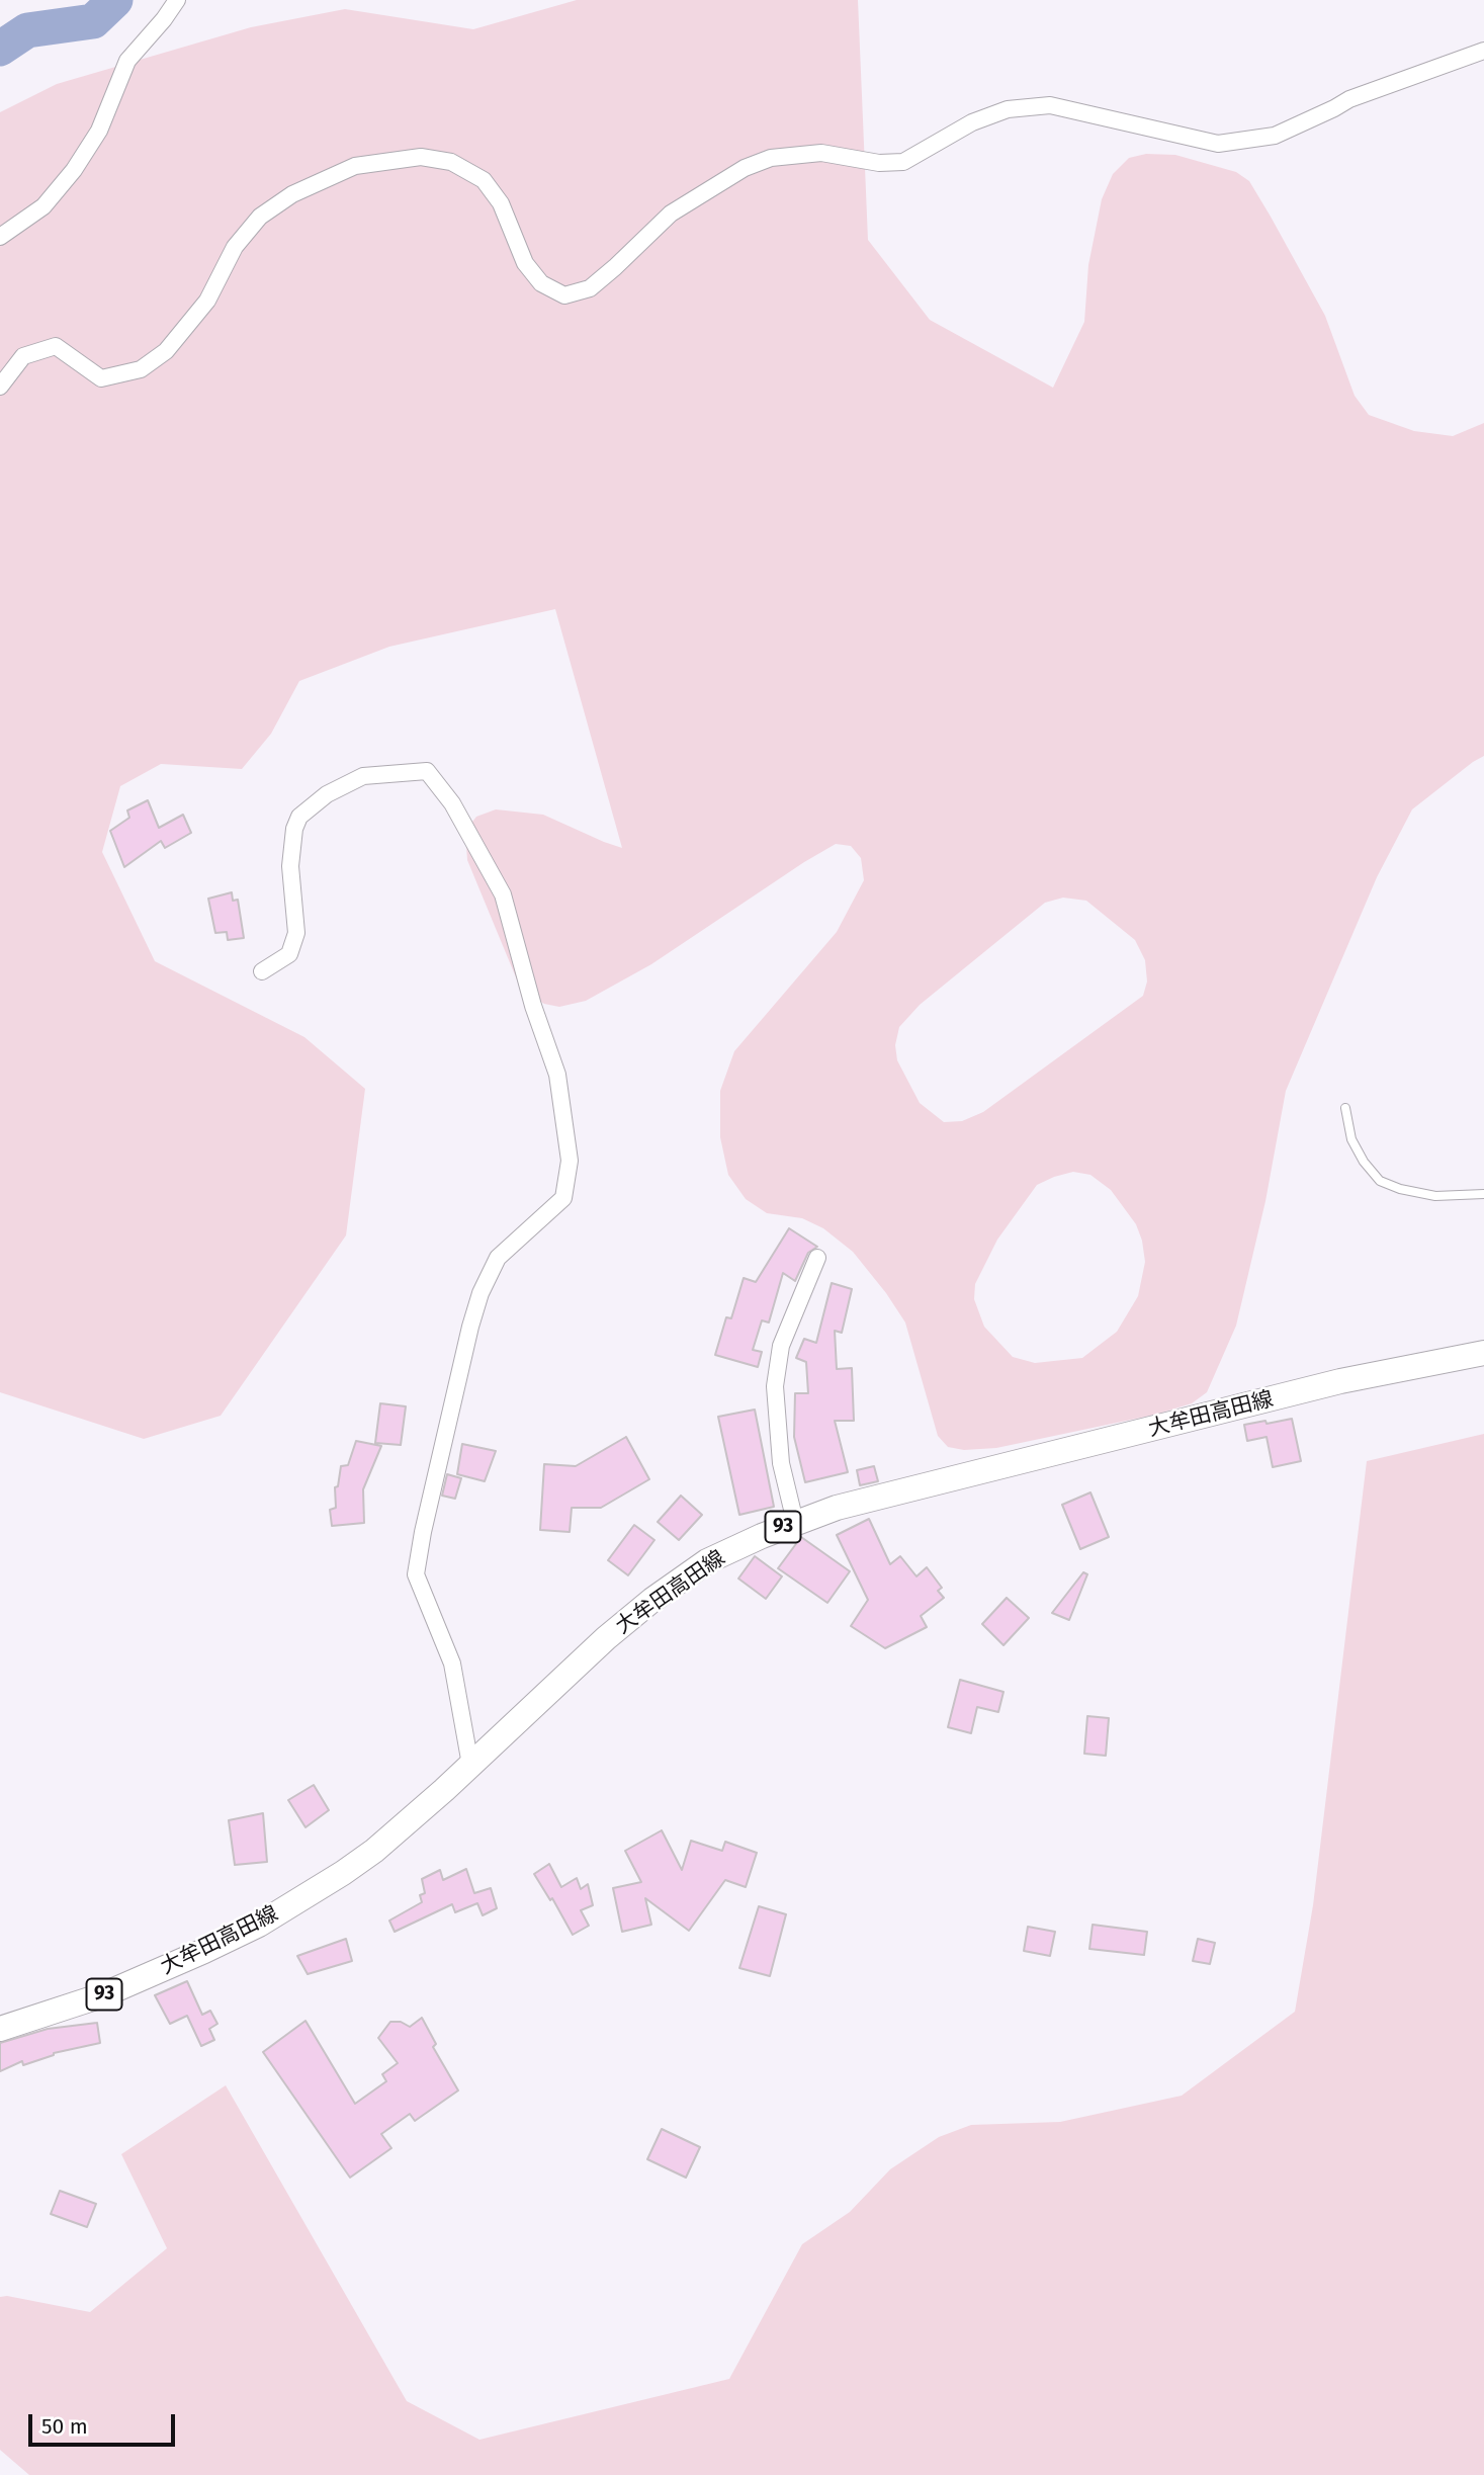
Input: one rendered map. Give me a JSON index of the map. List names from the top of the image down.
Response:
{
  "streets": {
    "main road": ["大牟田高田線", "93"]
  },
  "scale_bar": "50 m"
}
